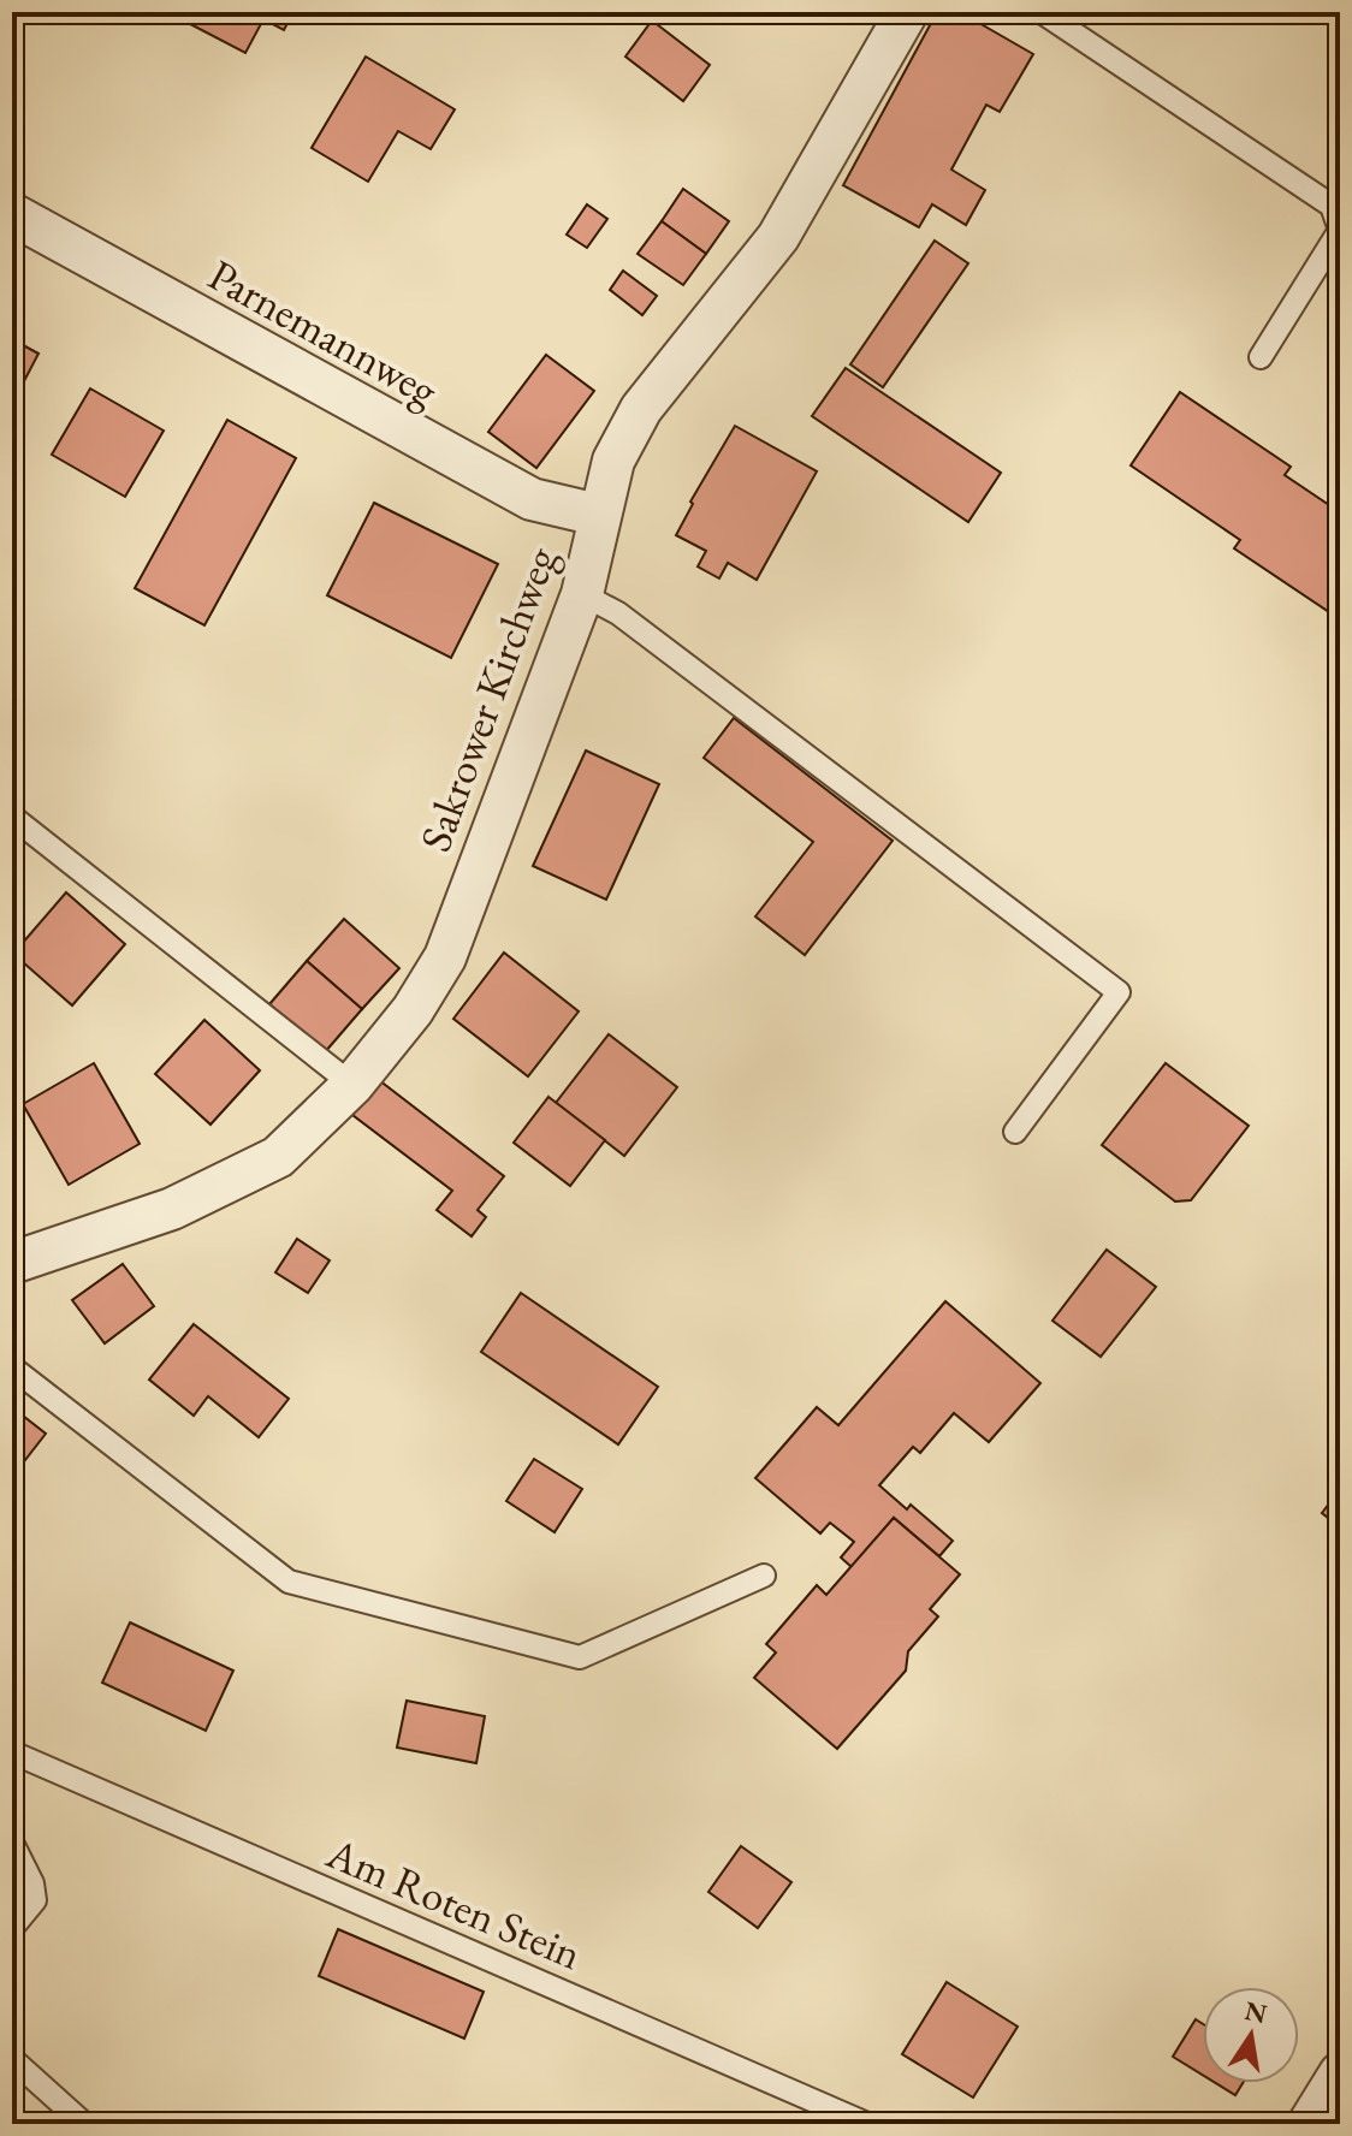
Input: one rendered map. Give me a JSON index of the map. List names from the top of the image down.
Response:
{
  "streets": {
    "street": ["Parnemannweg", "Sakrower Kirchweg"],
    "lane": ["Am Roten Stein"]
  },
  "crossings": [
    ["Parnemannweg", "Sakrower Kirchweg"]
  ],
  "north": "top"
}
